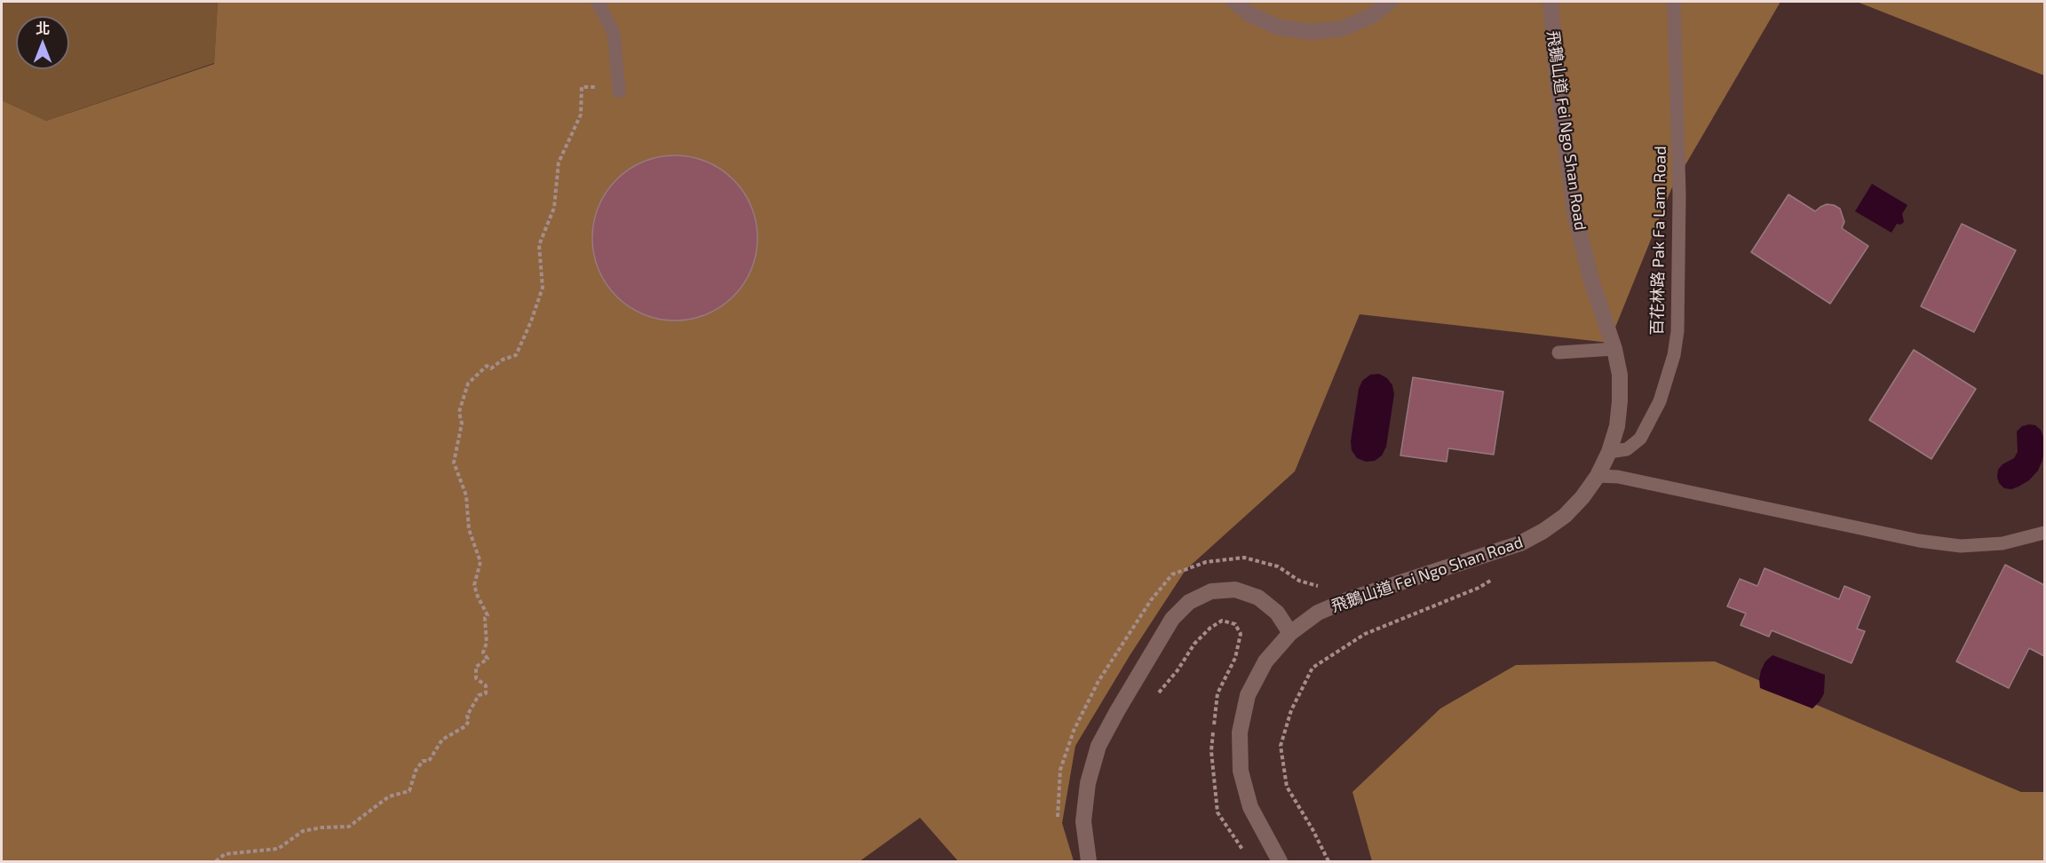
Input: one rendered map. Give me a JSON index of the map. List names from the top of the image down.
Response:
{
  "streets": {
    "street": ["飛鵝山道 Fei Ngo Shan Road"],
    "lane": ["百花林路 Pak Fa Lam Road"]
  },
  "crossings": [
    ["飛鵝山道 Fei Ngo Shan Road", "百花林路 Pak Fa Lam Road"]
  ],
  "north": "top"
}
